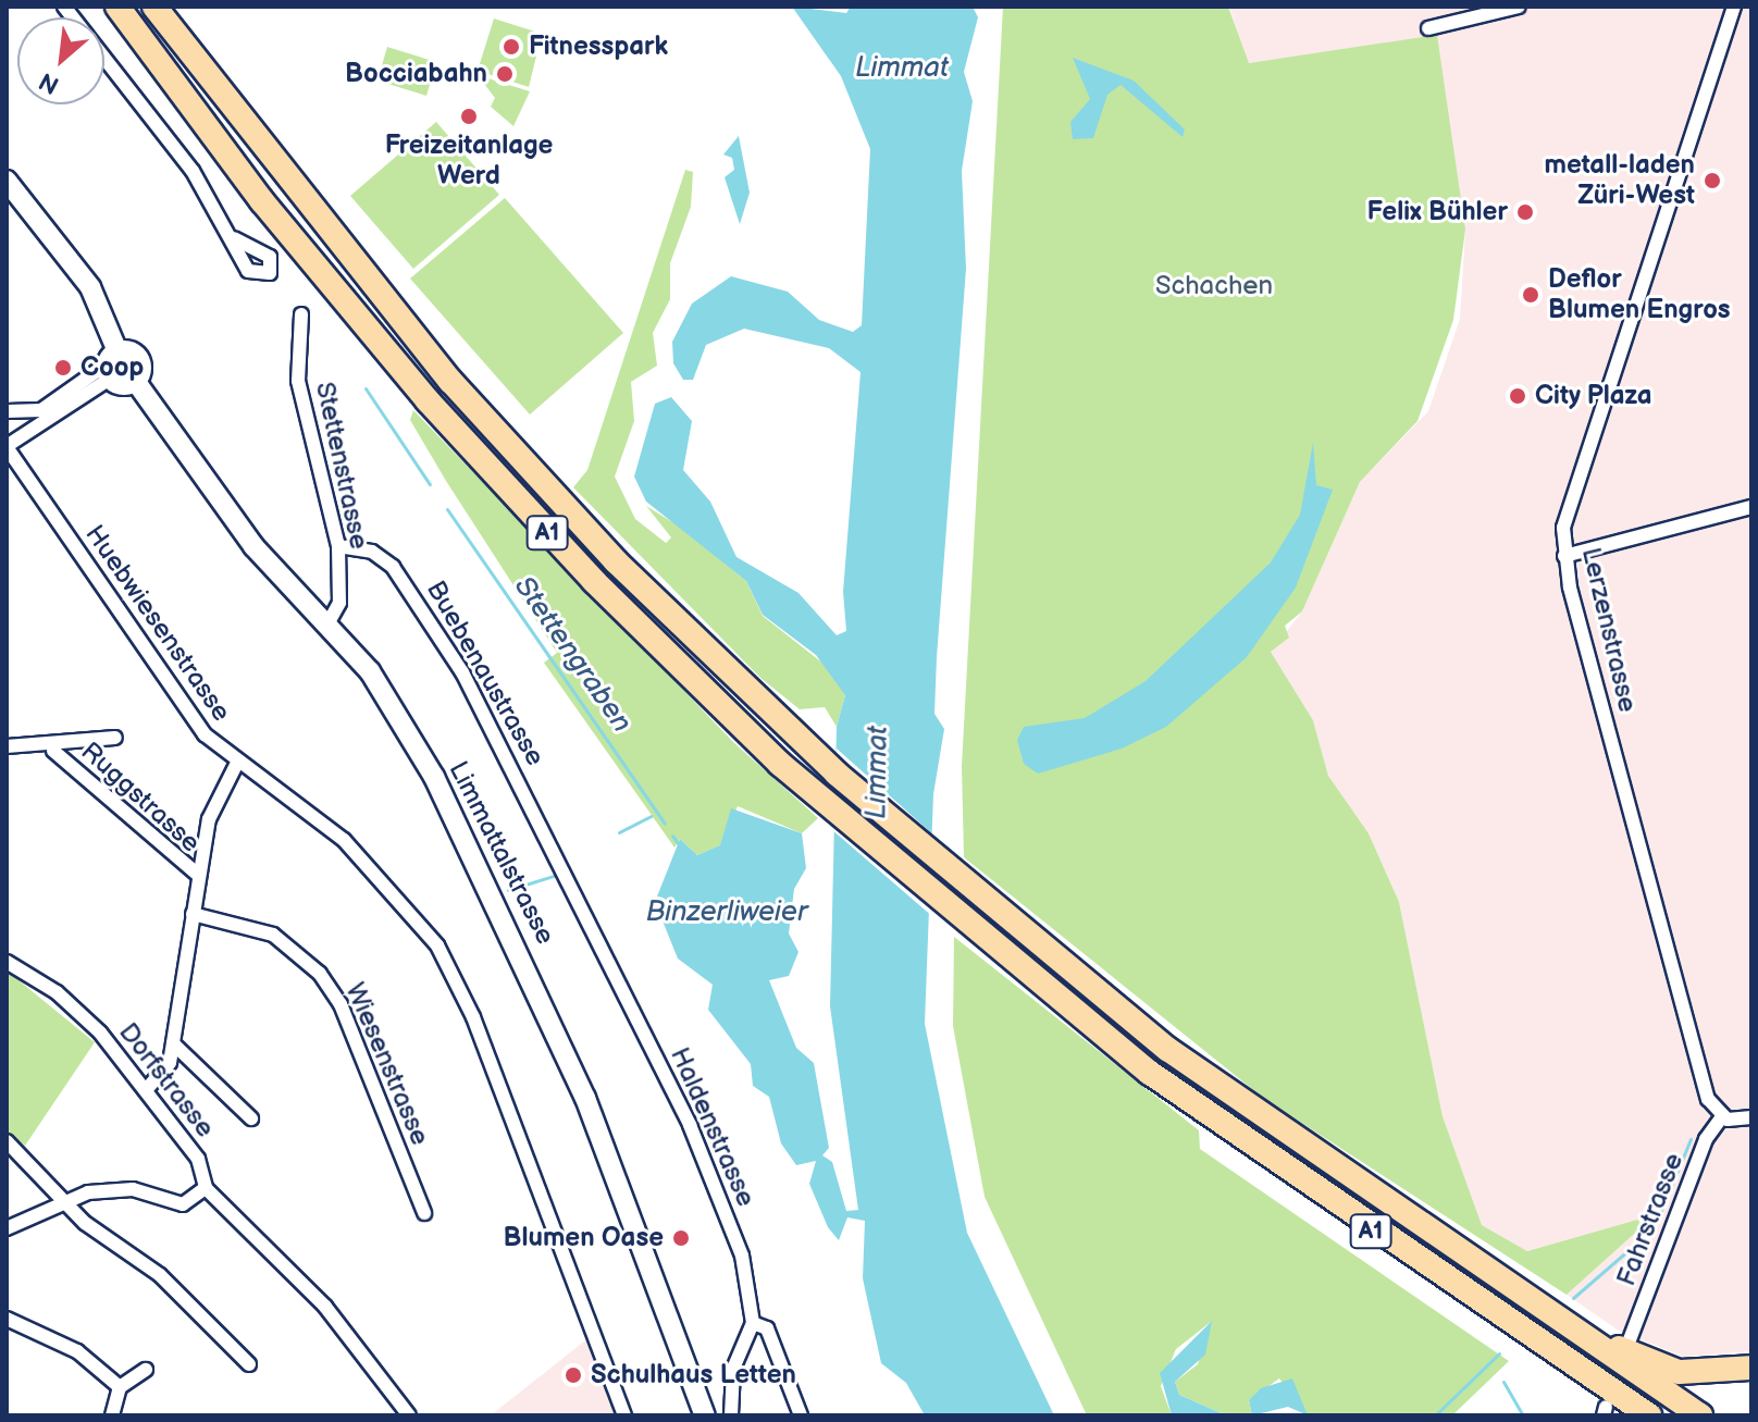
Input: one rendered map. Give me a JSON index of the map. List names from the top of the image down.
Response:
{
  "streets": {
    "highway": ["A1"],
    "main road": ["Limmattalstrasse"],
    "street": [
      "Stettenstrasse",
      "Huebwiesenstrasse",
      "Lerzenstrasse",
      "Buebenaustrasse",
      "Ruggstrasse",
      "Wiesenstrasse",
      "Dorfstrasse",
      "Haldenstrasse",
      "Fahrstrasse"
    ]
  },
  "crossings": [
    ["Stettenstrasse", "Buebenaustrasse"],
    ["Stettenstrasse", "Limmattalstrasse"],
    ["Huebwiesenstrasse", "Ruggstrasse"],
    ["Lerzenstrasse", "Fahrstrasse"],
    ["Buebenaustrasse", "Haldenstrasse"],
    ["Ruggstrasse", "Wiesenstrasse"],
    ["Ruggstrasse", "Dorfstrasse"]
  ],
  "water": ["Limmat", "Stettengraben", "Binzerliweier"],
  "parks": ["Schachen"],
  "places": [
    "Fitnesspark",
    "Bocciabahn",
    "Freizeitanlage Werd",
    "metall-laden Züri-West",
    "Felix Bühler",
    "Deflor Blumen Engros",
    "Coop",
    "City Plaza",
    "Blumen Oase",
    "Schulhaus Letten"
  ],
  "north": "bottom left"
}
